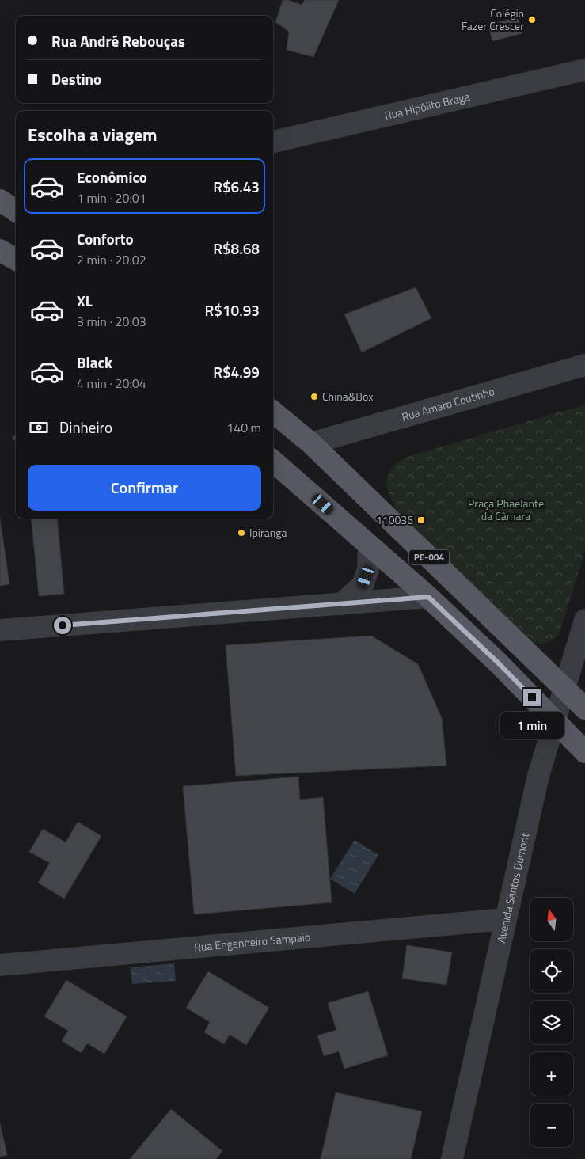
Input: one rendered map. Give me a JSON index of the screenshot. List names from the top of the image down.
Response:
{
  "streets": {
    "main road": ["PE-004"],
    "street": [
      "Rua Hipólito Braga",
      "Rua Amaro Coutinho",
      "Avenida Santos Dumont",
      "Rua Engenheiro Sampaio"
    ]
  },
  "crossings": [
    ["Rua Amaro Coutinho", "PE-004"],
    ["PE-004", "Avenida Santos Dumont"],
    ["Avenida Santos Dumont", "Rua Engenheiro Sampaio"]
  ],
  "parks": ["Praça Phaelante da Câmara"],
  "places": {
    "other": ["Colégio Fazer Crescer", "China&Box", "Ipiranga"],
    "transit": ["110036"]
  },
  "north": "top",
  "page": {
    "banner": ["Rua André Rebouças", "Destino"],
    "heading": "Escolha a viagem",
    "list": [
      {
        "name": "Econômico",
        "note": "1 min · 20:01",
        "value": "R$6.43"
      },
      {
        "name": "Conforto",
        "note": "2 min · 20:02",
        "value": "R$8.68"
      },
      {
        "name": "XL",
        "note": "3 min · 20:03",
        "value": "R$10.93"
      },
      {
        "name": "Black",
        "note": "4 min · 20:04",
        "value": "R$4.99"
      }
    ],
    "pay": ["Dinheiro", "140 m"],
    "buttons": "Confirmar",
    "bubble": "1 min",
    "map_buttons": ["+", "−"]
  }
}
